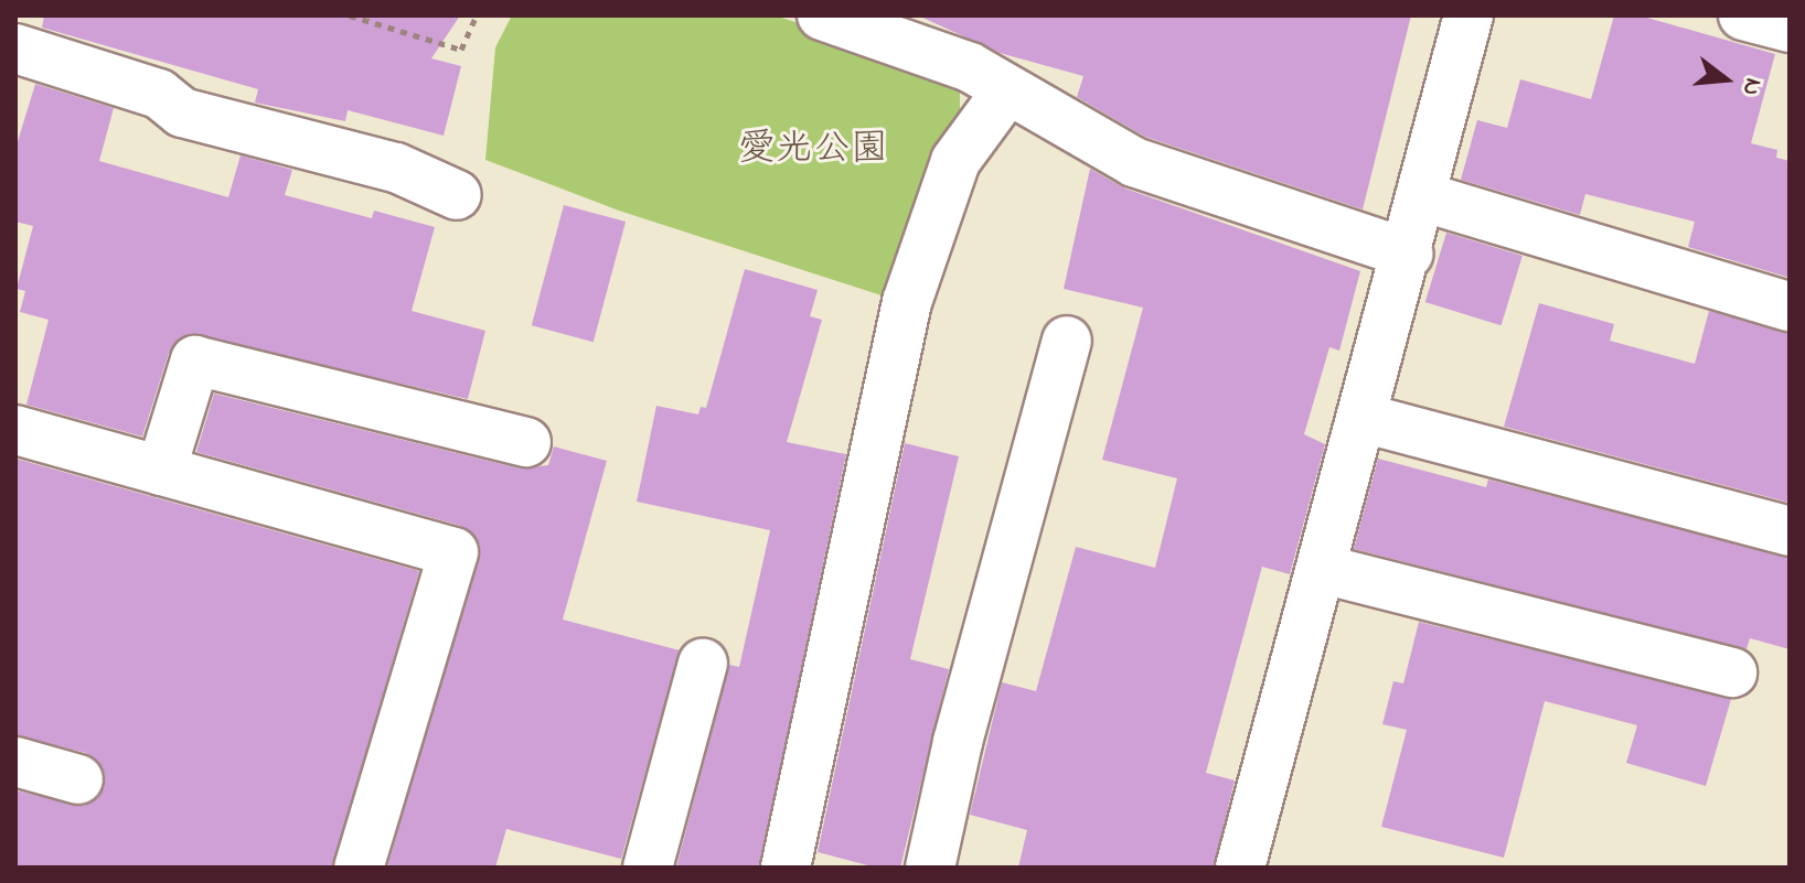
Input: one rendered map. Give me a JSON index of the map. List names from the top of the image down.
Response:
{
  "parks": ["愛光公園"],
  "north": "right"
}
